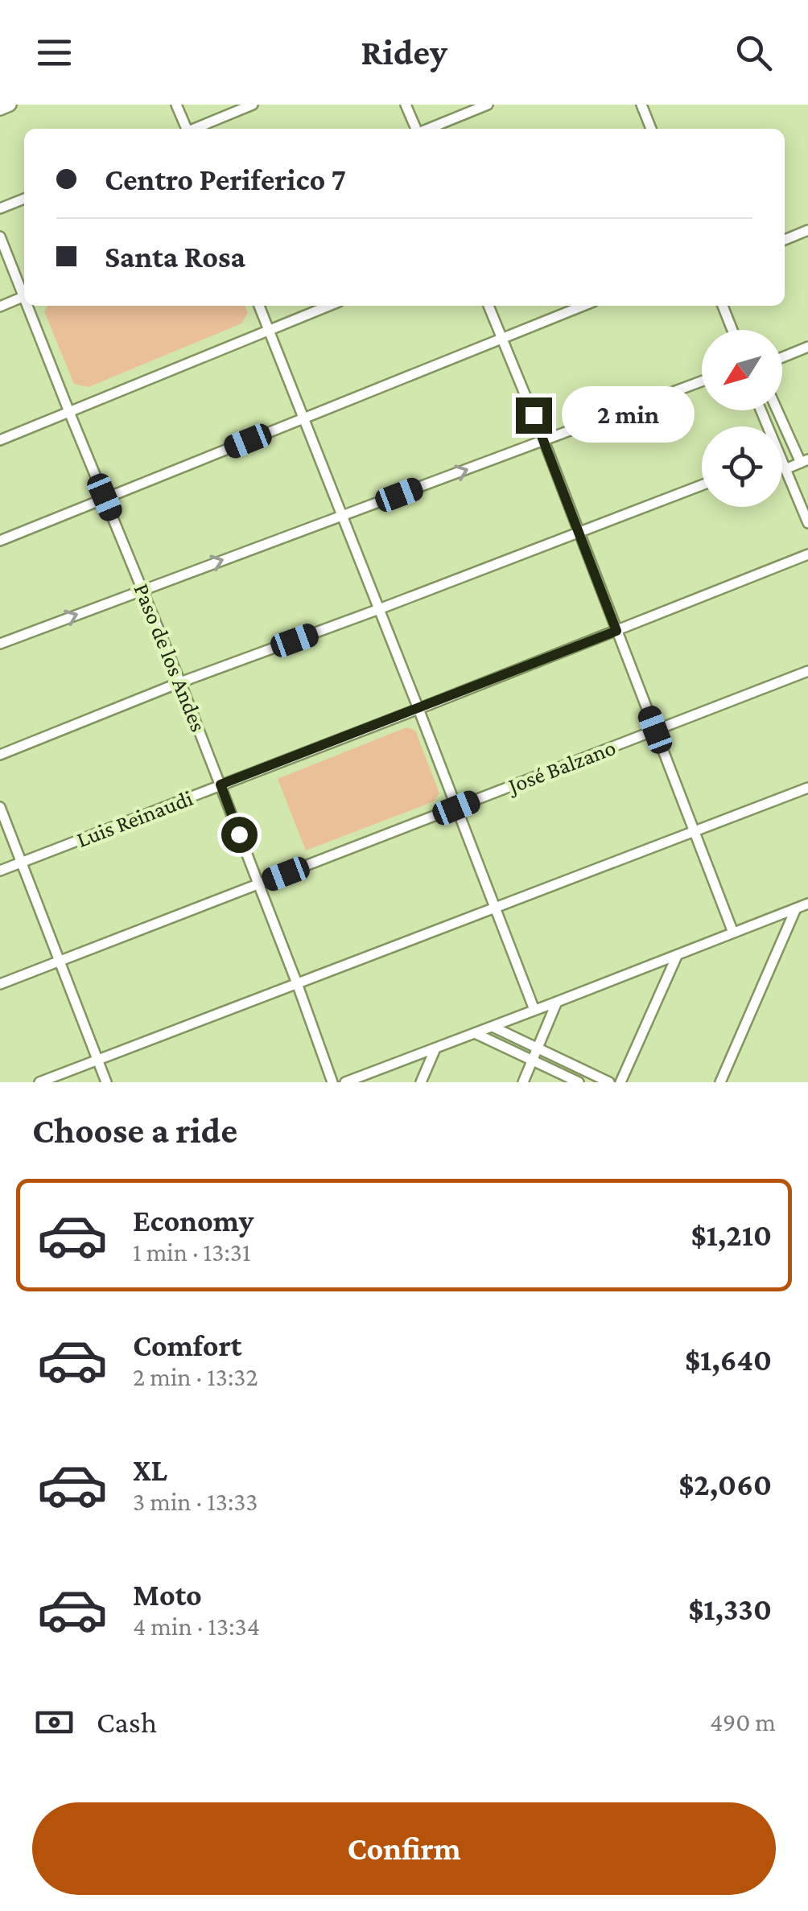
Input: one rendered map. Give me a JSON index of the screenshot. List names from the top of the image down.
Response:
{
  "streets": {
    "street": ["Paso de los Andes", "José Balzano", "Luis Reinaudi"]
  },
  "crossings": [
    ["Paso de los Andes", "José Balzano"],
    ["Paso de los Andes", "Luis Reinaudi"]
  ],
  "north": "bottom left",
  "page": {
    "header": "Ridey",
    "banner": ["Centro Periferico 7", "Santa Rosa"],
    "bubble": "2 min",
    "heading": "Choose a ride",
    "list": [
      {
        "name": "Economy",
        "note": "1 min · 13:31",
        "value": "$1,210"
      },
      {
        "name": "Comfort",
        "note": "2 min · 13:32",
        "value": "$1,640"
      },
      {
        "name": "XL",
        "note": "3 min · 13:33",
        "value": "$2,060"
      },
      {
        "name": "Moto",
        "note": "4 min · 13:34",
        "value": "$1,330"
      }
    ],
    "pay": ["Cash", "490 m"],
    "buttons": "Confirm"
  }
}
